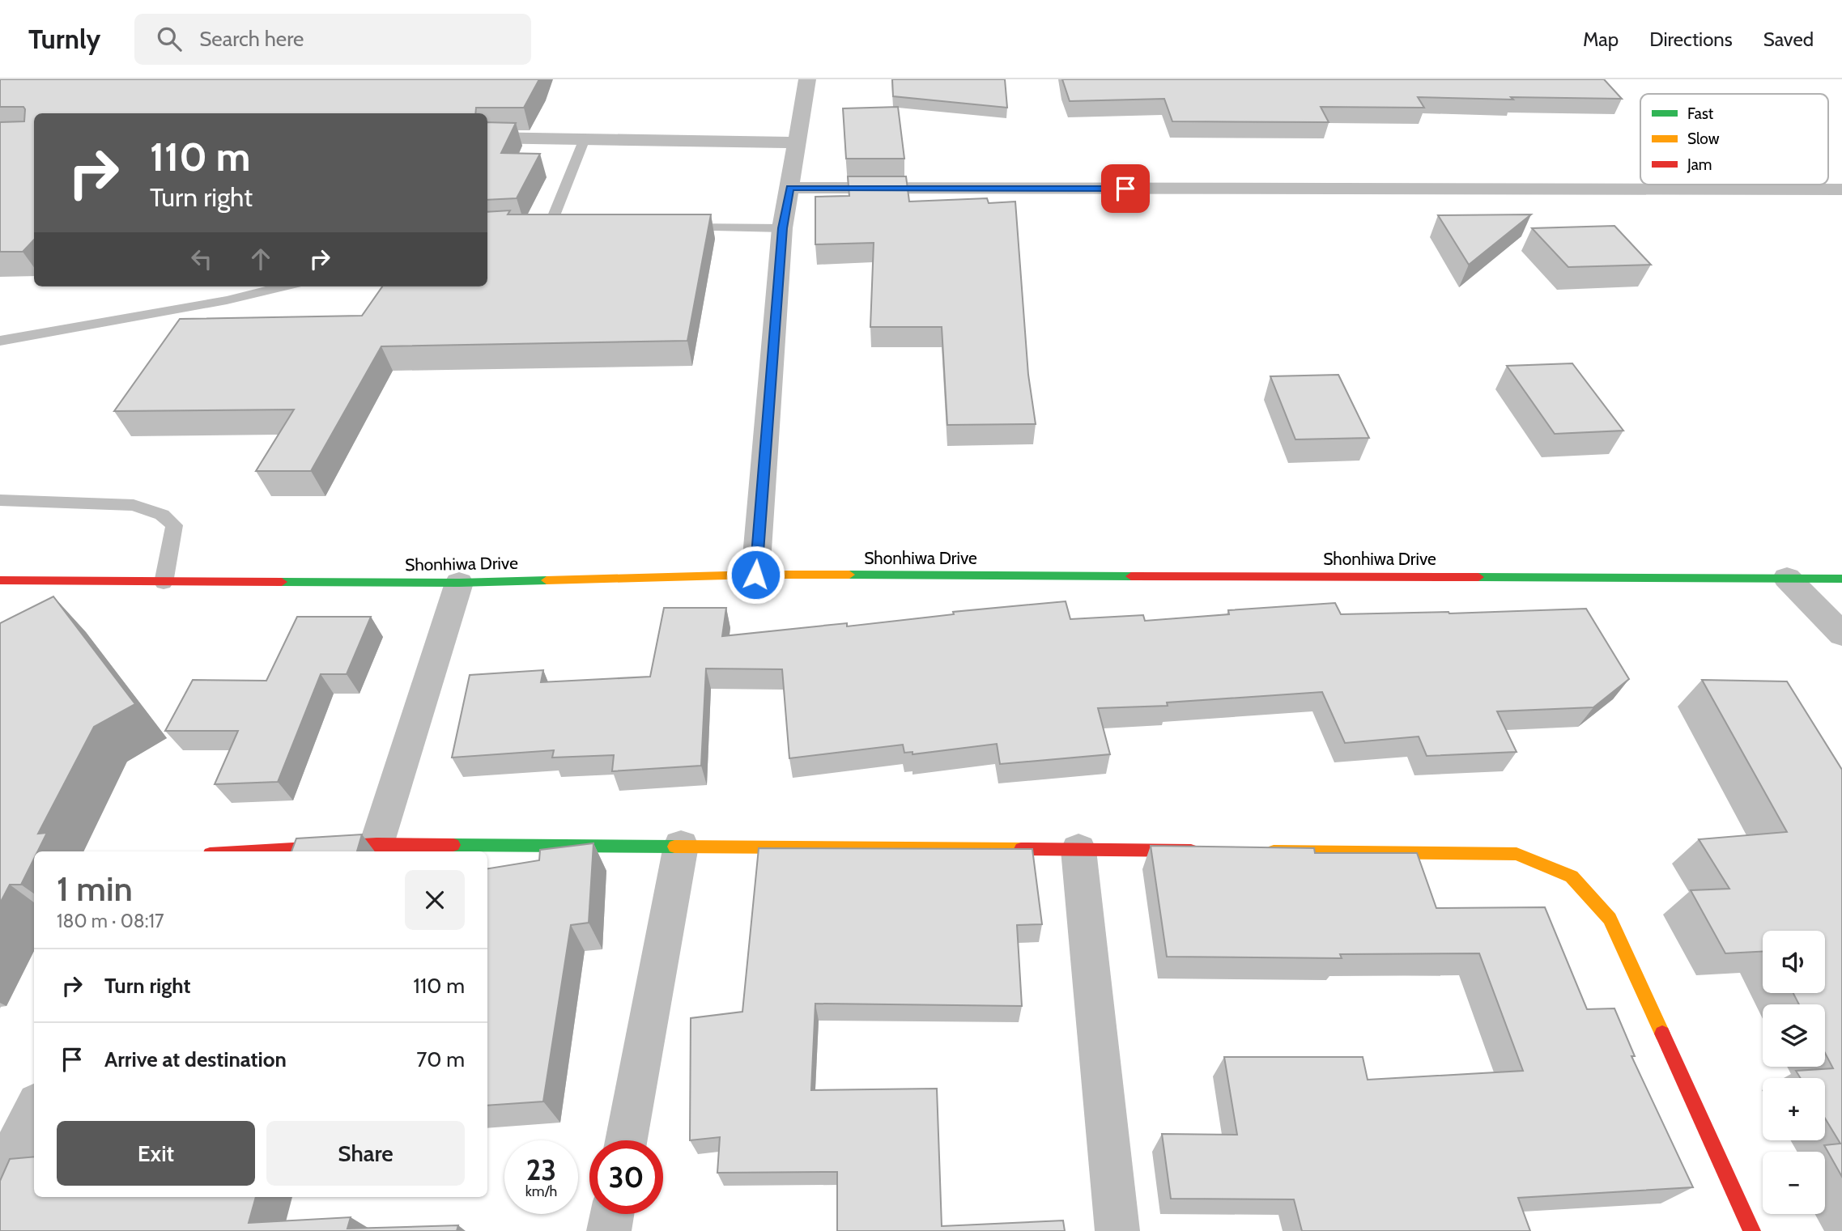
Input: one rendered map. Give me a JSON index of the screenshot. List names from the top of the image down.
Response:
{
  "streets": {
    "street": ["Shonhiwa Drive"]
  },
  "legend": ["Fast", "Slow", "Jam"],
  "page": {
    "header": "Turnly",
    "search": "Search here",
    "nav": ["Map", "Directions", "Saved"],
    "turn": ["110 m", "Turn right"],
    "heading": ["1 min", "180 m · 08:17"],
    "map_buttons": ["+", "−"],
    "list": [
      {
        "name": "Turn right",
        "value": "110 m"
      },
      {
        "name": "Arrive at destination",
        "value": "70 m"
      }
    ],
    "buttons": ["Exit", "Share"],
    "speed": "23 km/h",
    "limit": "30"
  }
}
